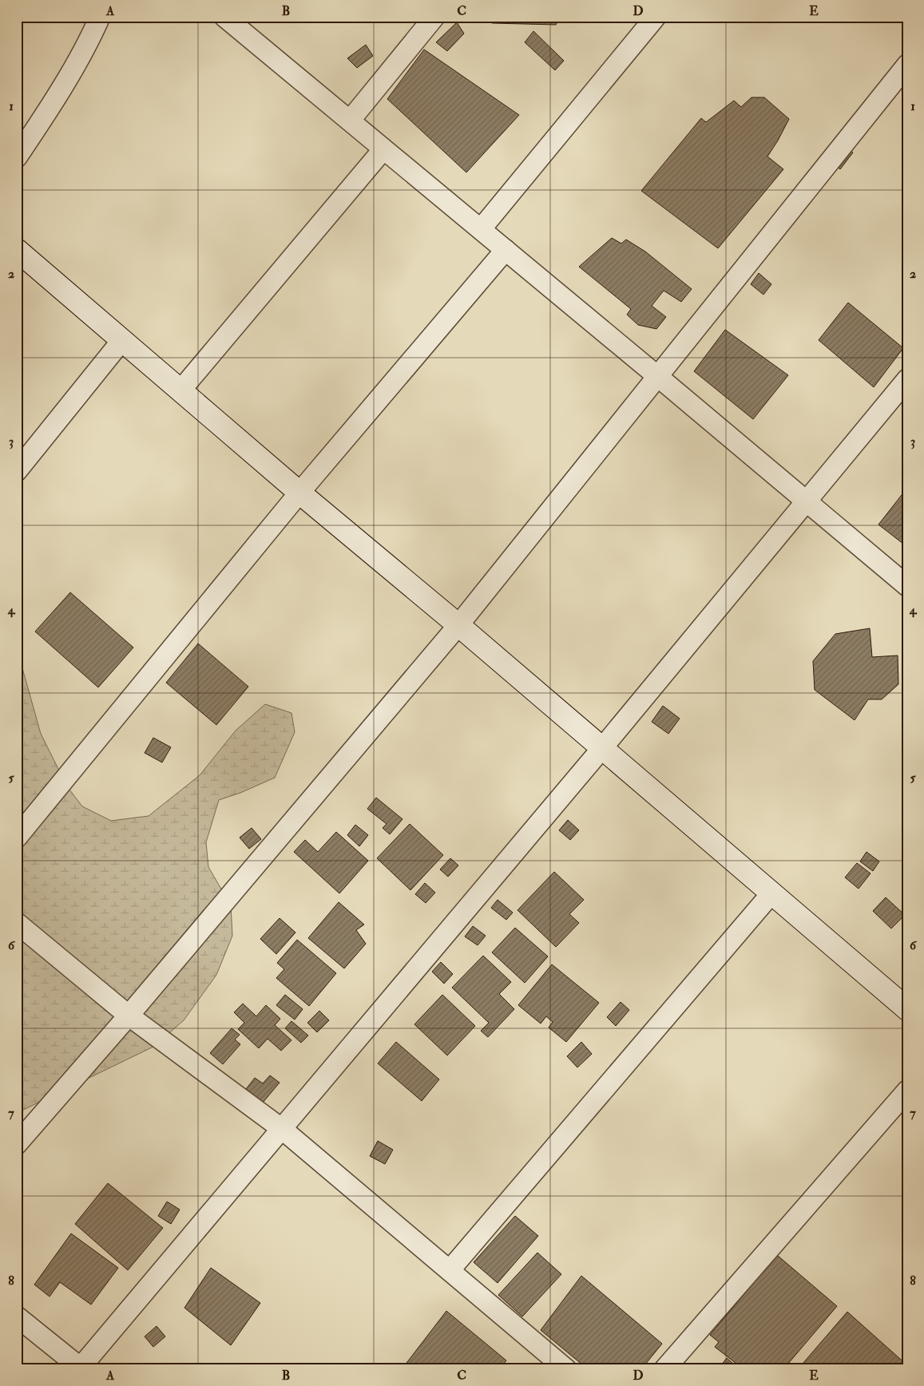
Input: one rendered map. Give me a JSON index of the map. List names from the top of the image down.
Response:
{
  "grid": {
    "columns": [
      "A",
      "B",
      "C",
      "D",
      "E"
    ],
    "rows": [
      "1",
      "2",
      "3",
      "4",
      "5",
      "6",
      "7",
      "8"
    ]
  }
}
